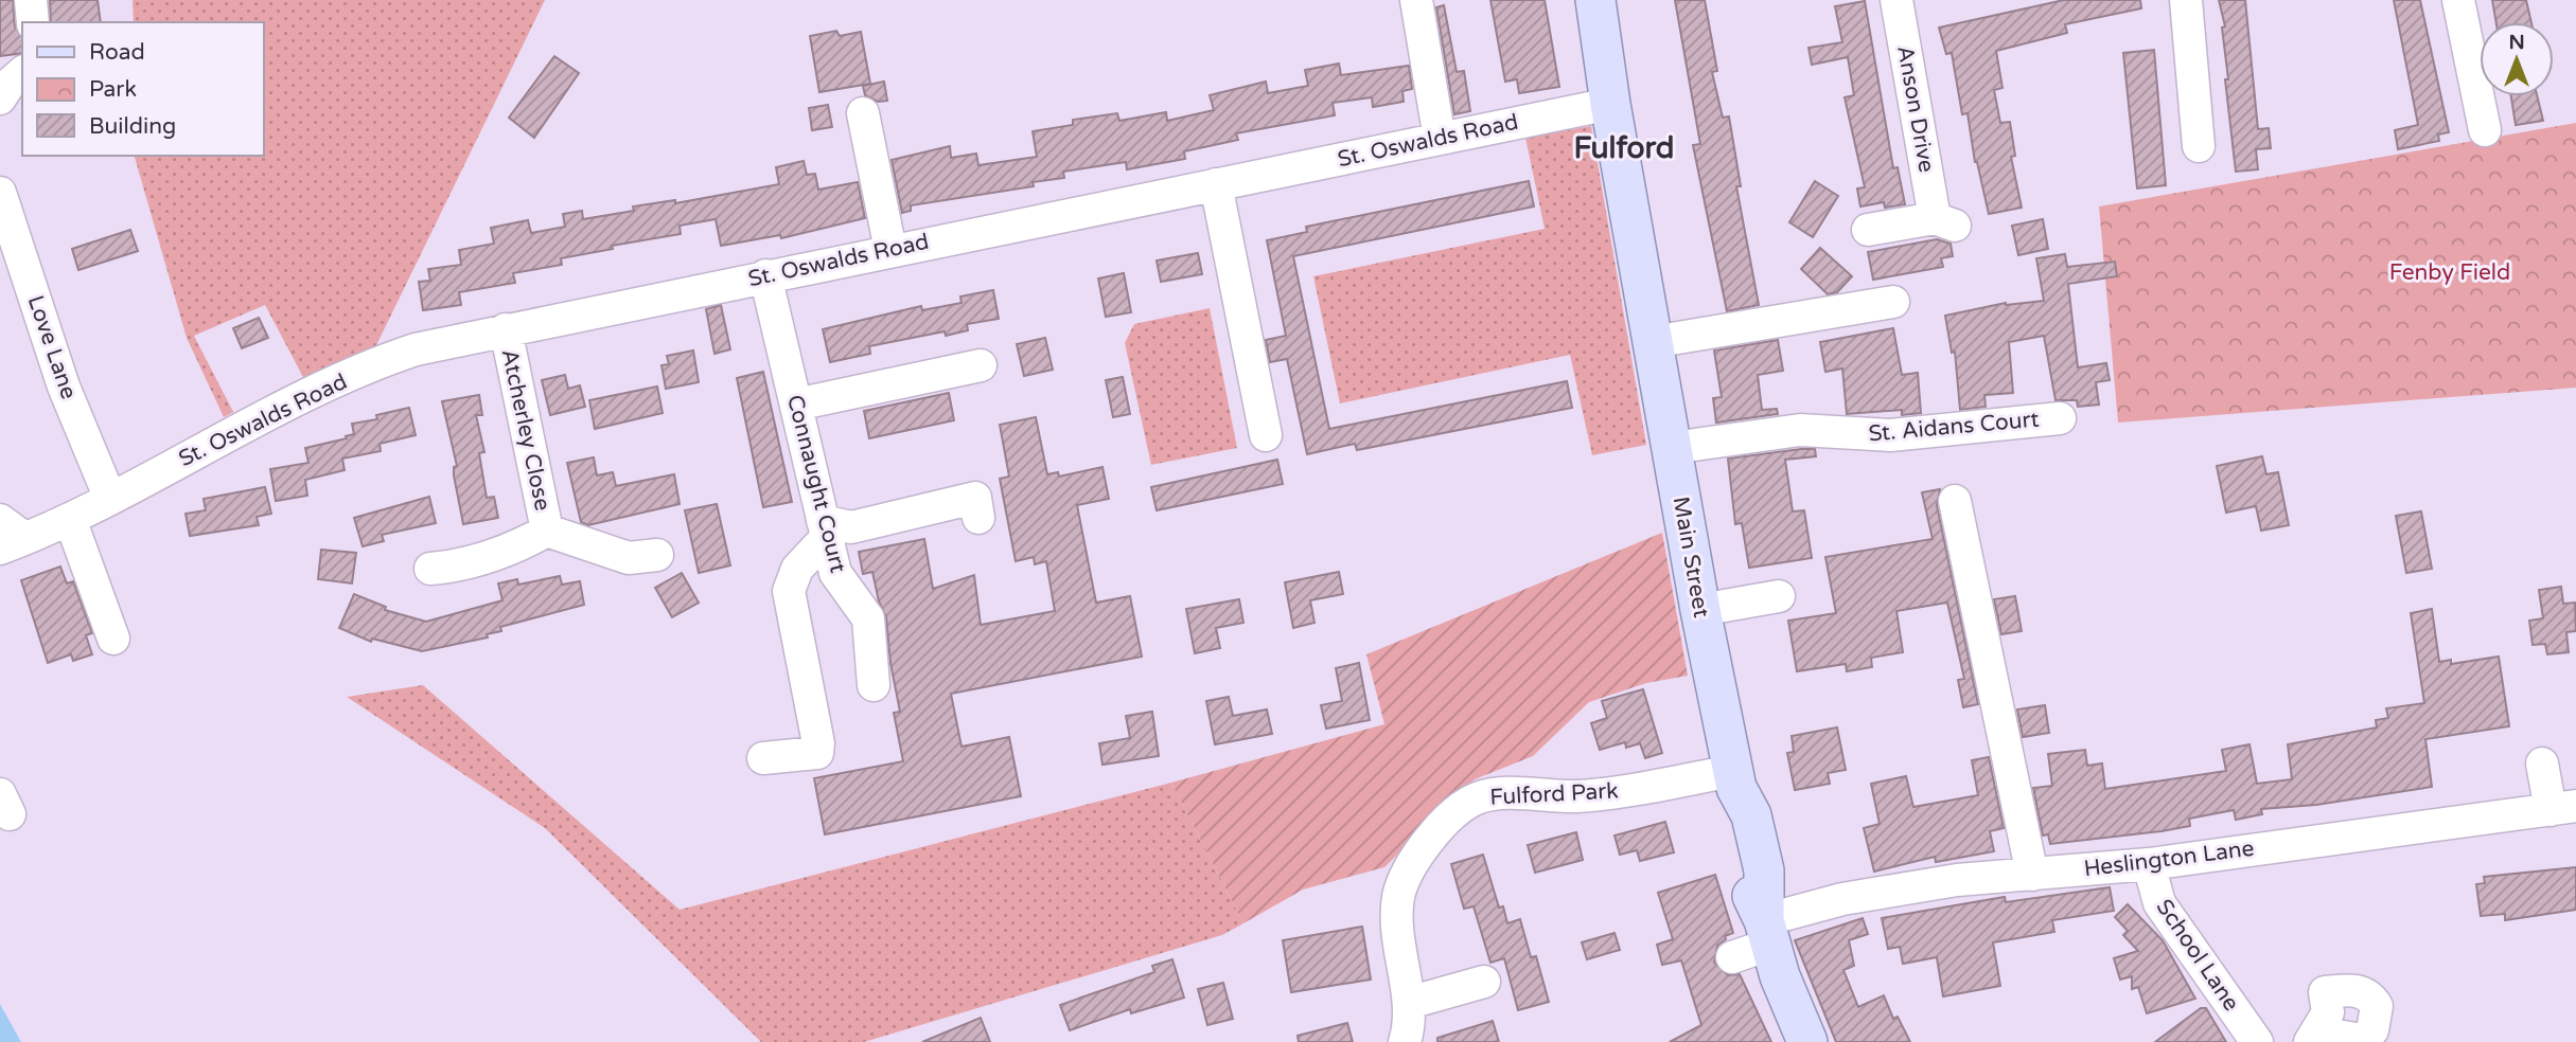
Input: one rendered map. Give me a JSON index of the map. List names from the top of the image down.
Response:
{
  "streets": {
    "main road": ["Main Street"],
    "street": [
      "Anson Drive",
      "St. Oswalds Road",
      "Love Lane",
      "St. Aidans Court",
      "Atcherley Close",
      "Connaught Court",
      "Fulford Park",
      "Heslington Lane",
      "School Lane"
    ]
  },
  "crossings": [
    ["St. Oswalds Road", "Love Lane"],
    ["St. Oswalds Road", "Atcherley Close"],
    ["St. Oswalds Road", "Connaught Court"],
    ["St. Oswalds Road", "Main Street"],
    ["St. Aidans Court", "Main Street"],
    ["Main Street", "Fulford Park"],
    ["Main Street", "Heslington Lane"],
    ["Heslington Lane", "School Lane"]
  ],
  "districts": ["Fulford"],
  "parks": ["Fenby Field"],
  "legend": ["Road", "Park", "Building"],
  "north": "top"
}
